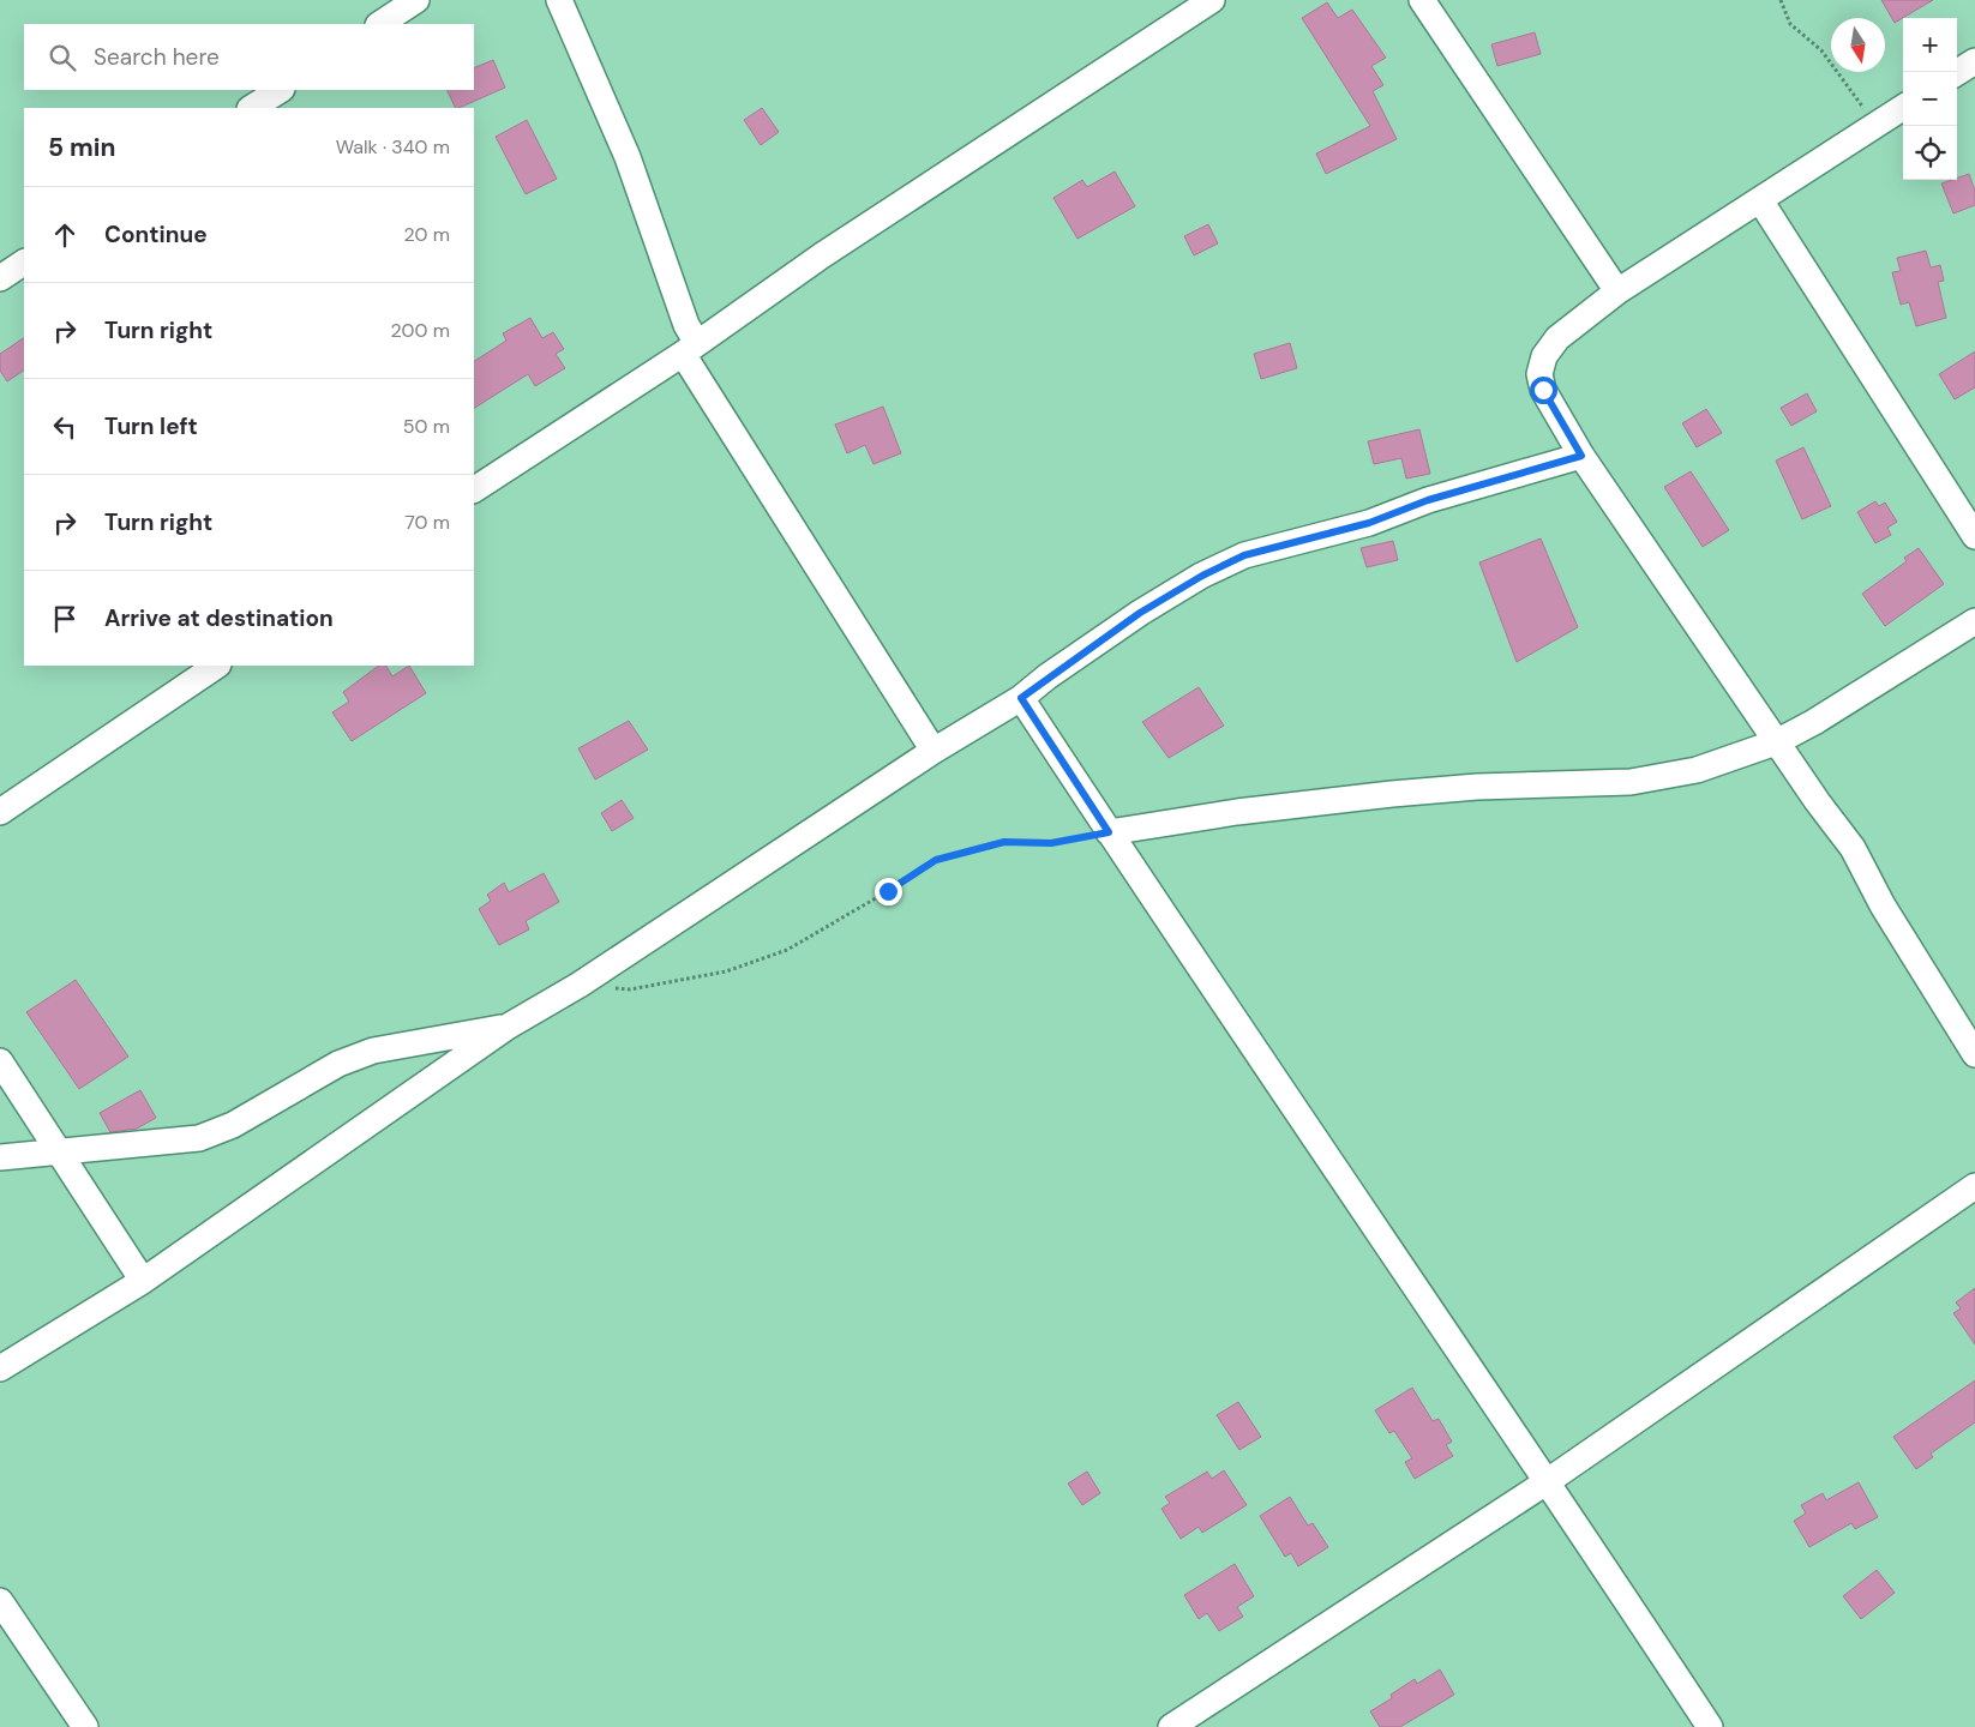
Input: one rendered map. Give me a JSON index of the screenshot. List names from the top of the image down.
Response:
{
  "north": "bottom",
  "page": {
    "map_buttons": ["+", "−"],
    "search": "Search here",
    "heading": ["5 min", "Walk · 340 m"],
    "list": [
      ["Continue", "20 m"],
      ["Turn right", "200 m"],
      ["Turn left", "50 m"],
      ["Turn right", "70 m"],
      "Arrive at destination"
    ]
  }
}
